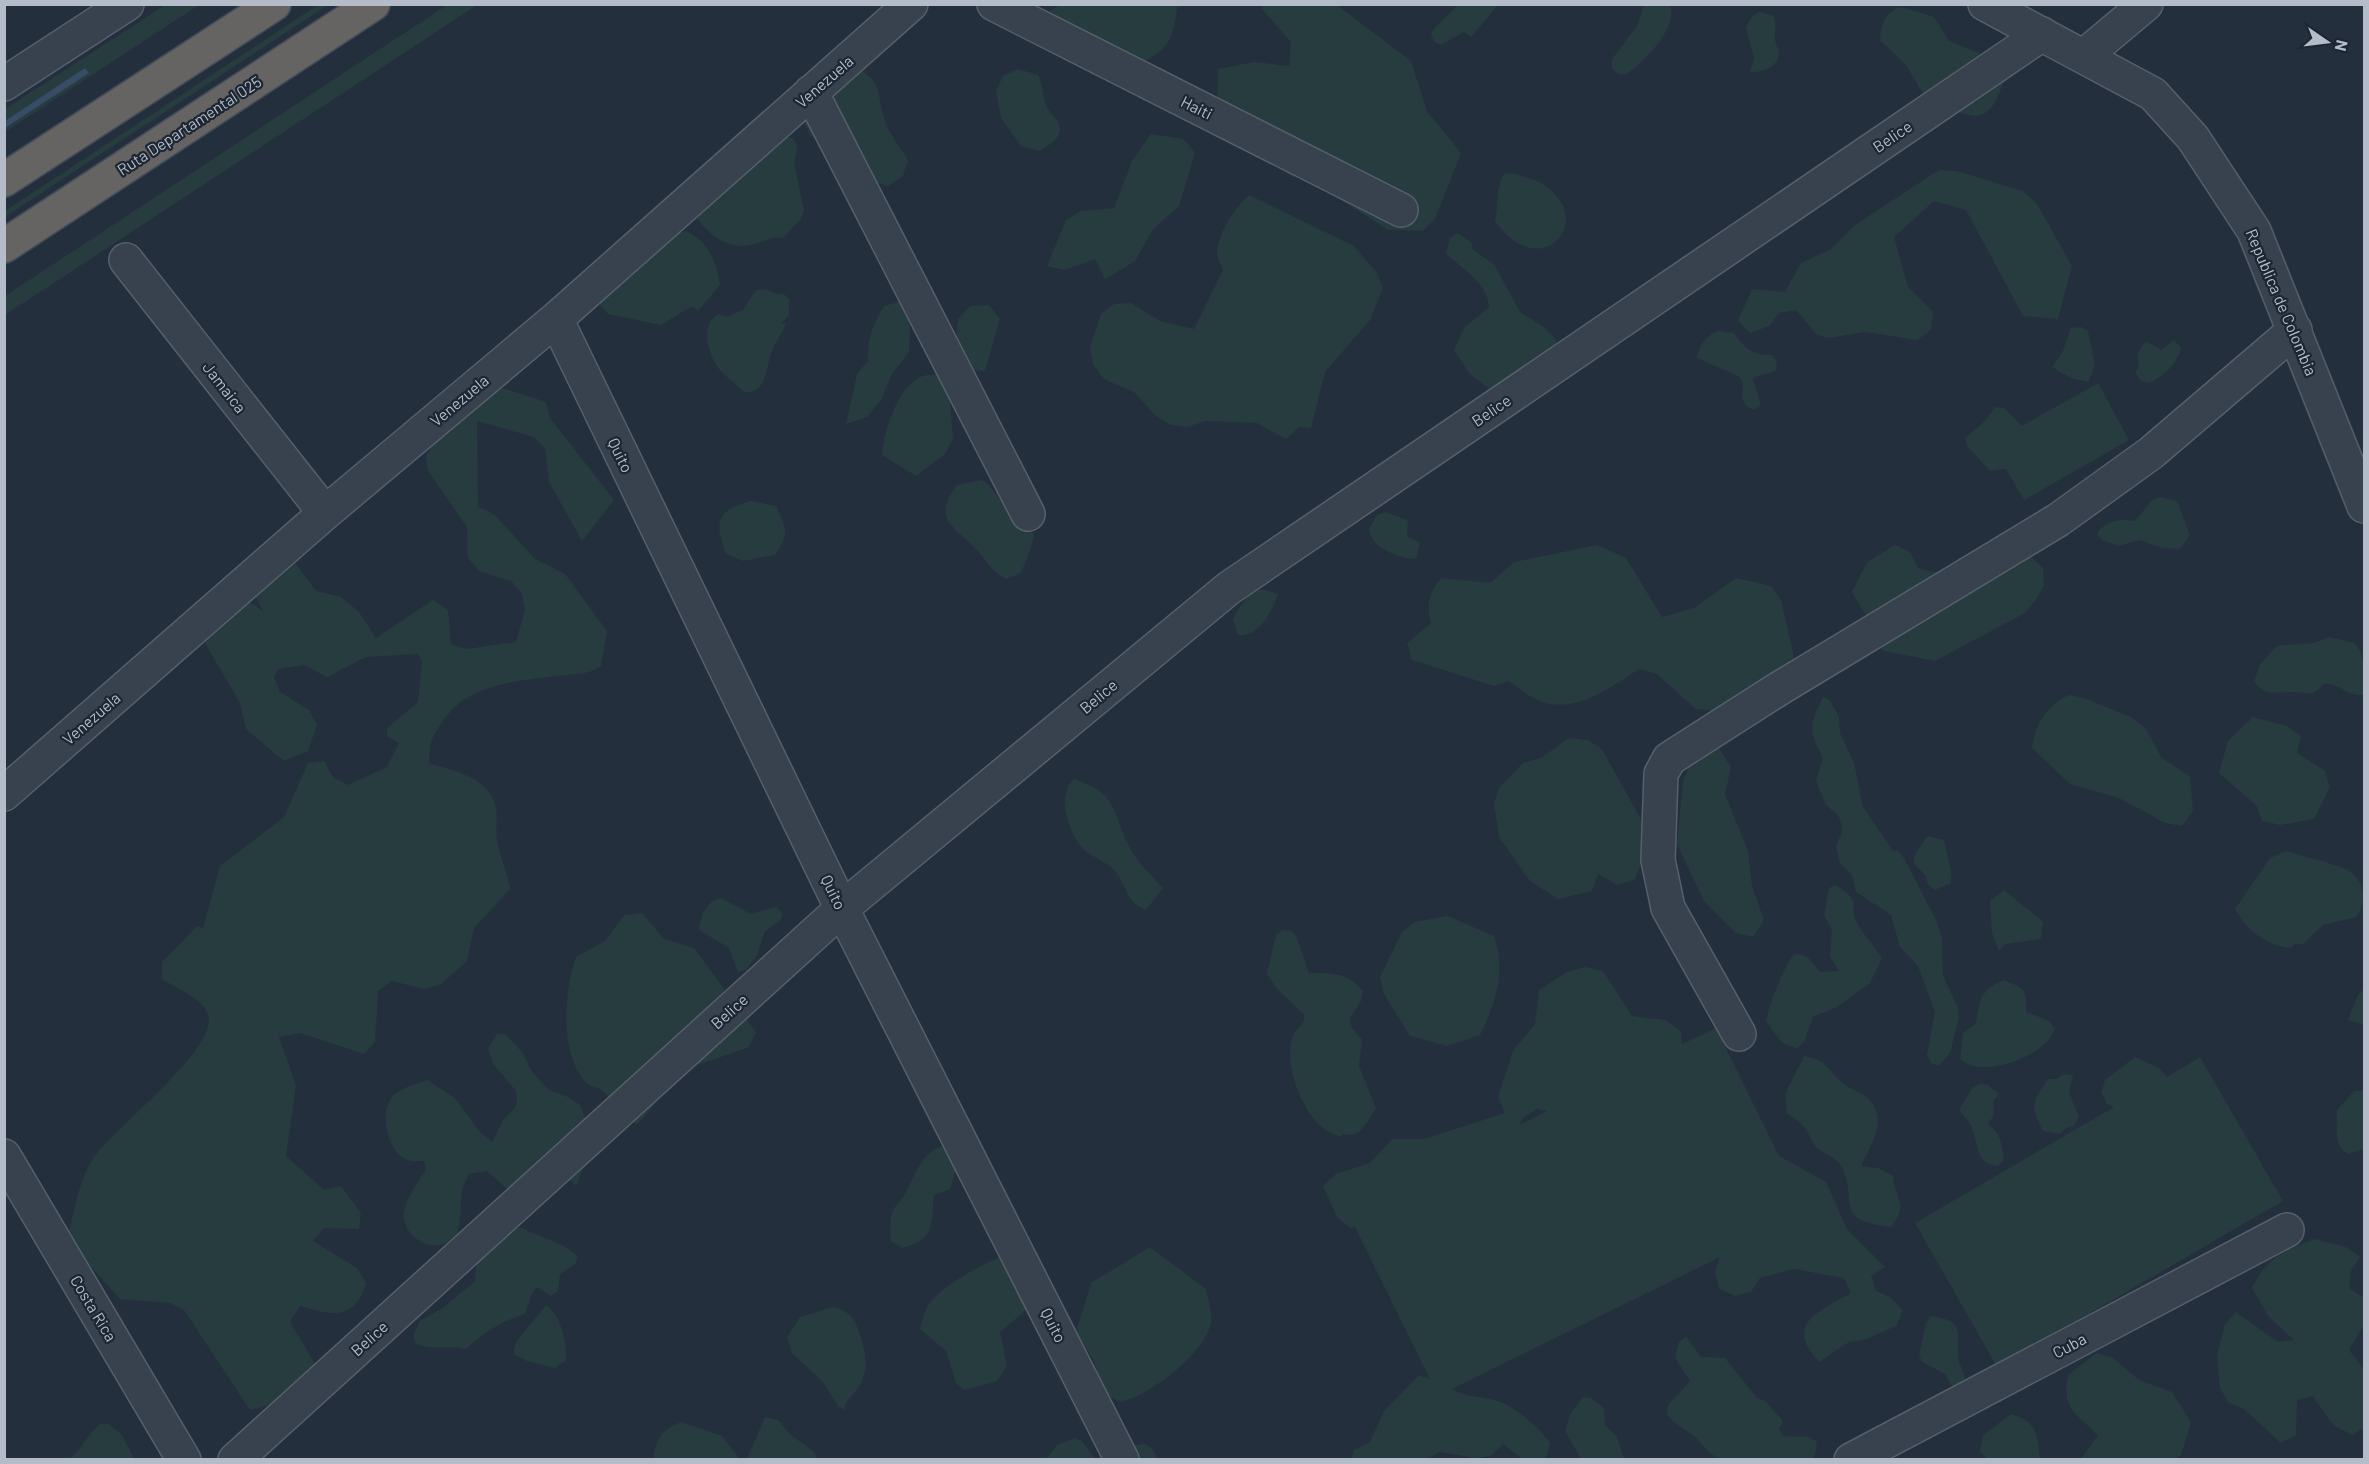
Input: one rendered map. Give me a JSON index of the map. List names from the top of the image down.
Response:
{
  "streets": {
    "highway": ["Ruta Departamental 025"],
    "street": [
      "Venezuela",
      "Haiti",
      "Belice",
      "Republica de Colombia",
      "Jamaica",
      "Quito",
      "Costa Rica",
      "Cuba"
    ]
  },
  "crossings": [
    ["Venezuela", "Jamaica"],
    ["Venezuela", "Quito"],
    ["Belice", "Republica de Colombia"],
    ["Belice", "Quito"]
  ],
  "north": "right"
}
